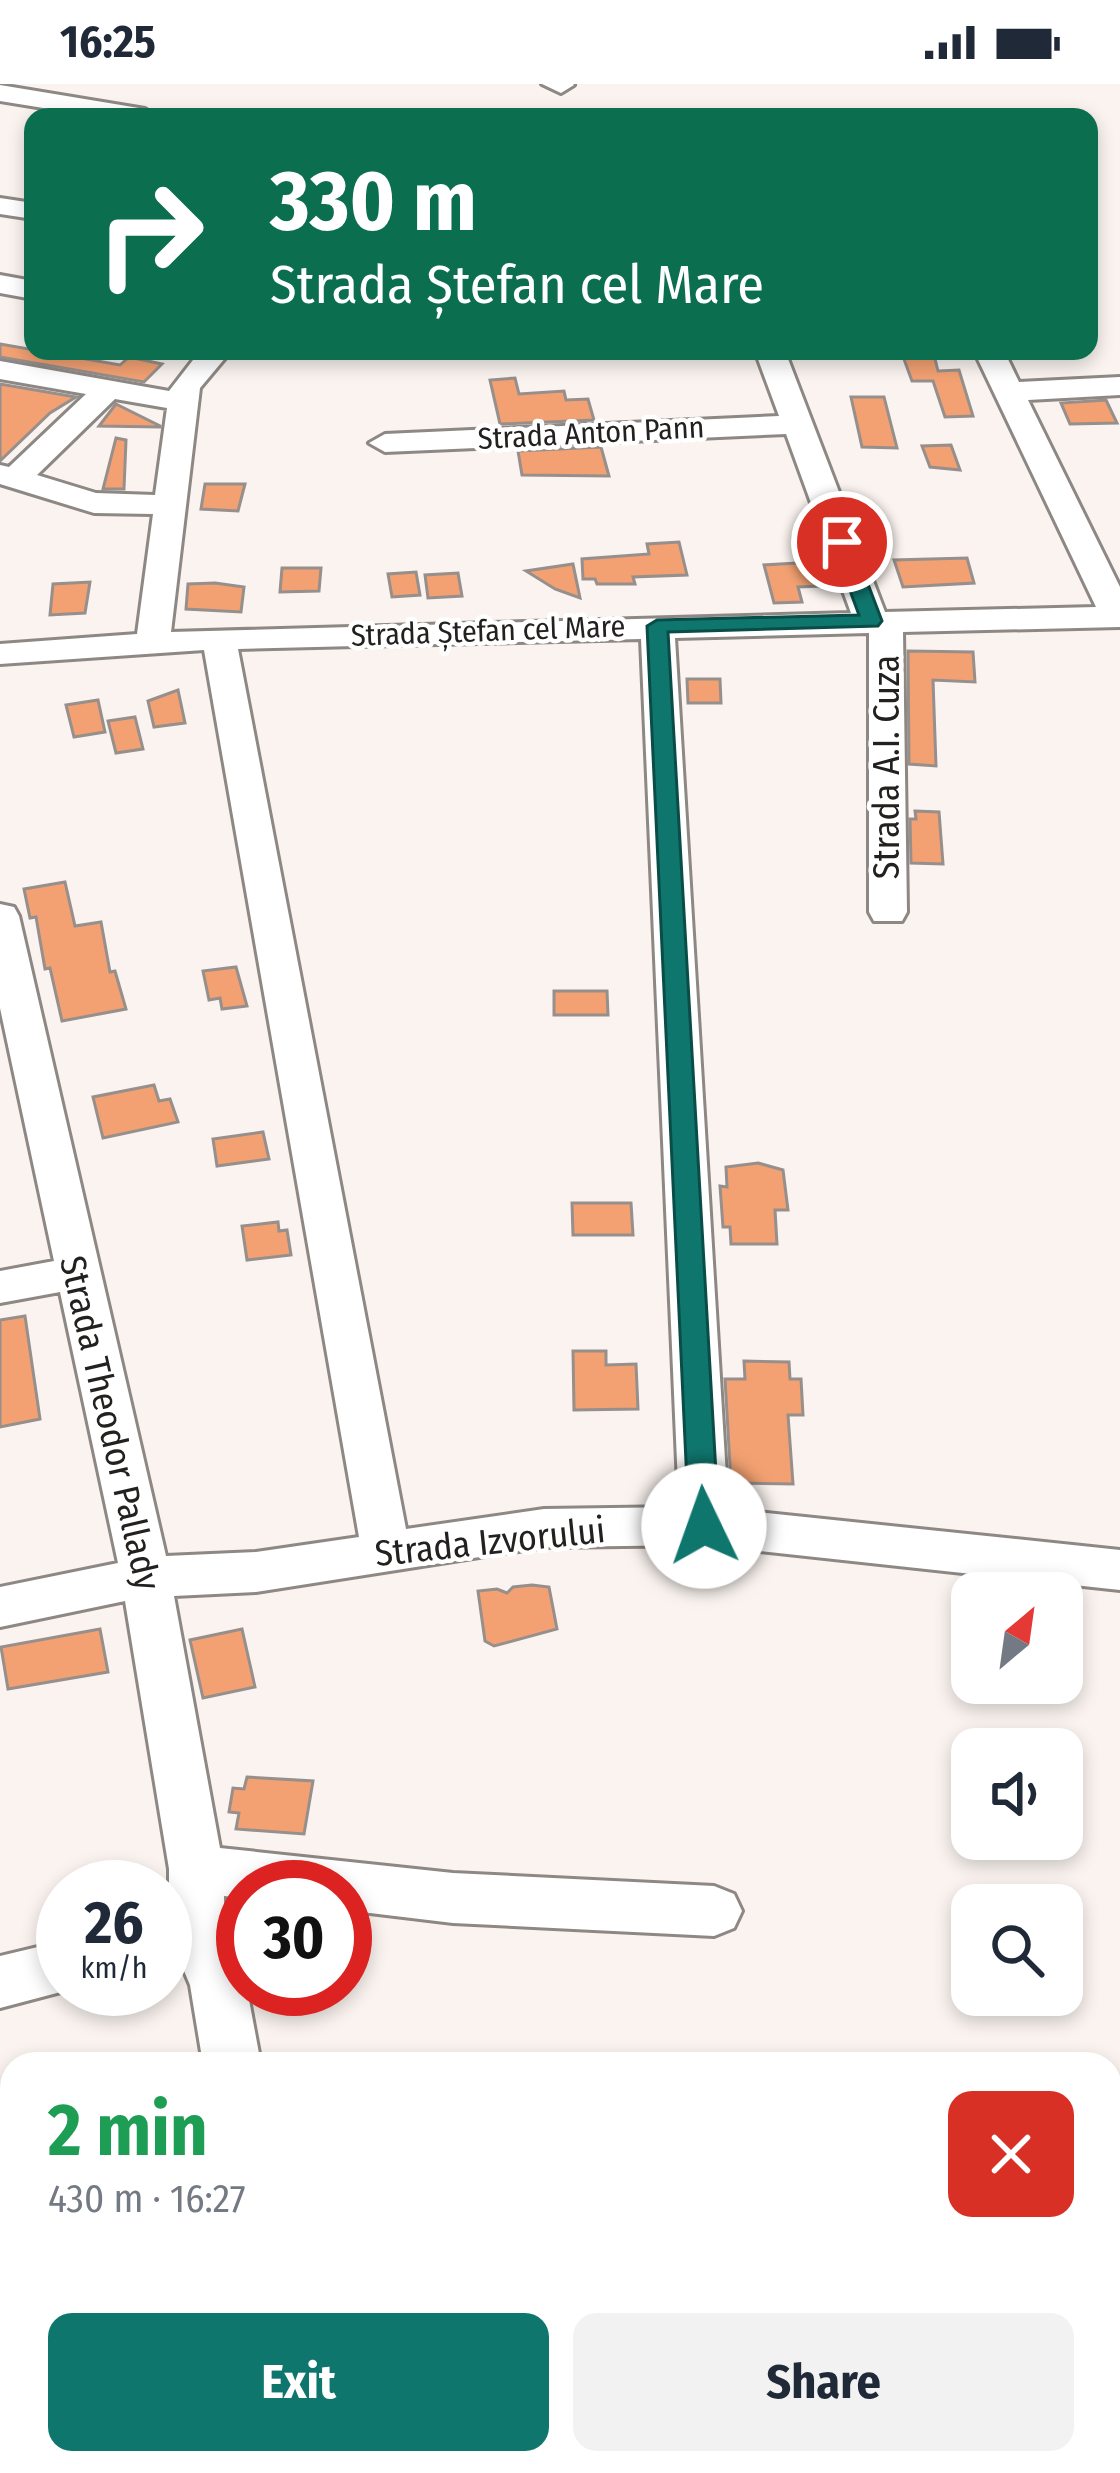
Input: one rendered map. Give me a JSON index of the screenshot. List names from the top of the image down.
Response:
{
  "streets": {
    "street": [
      "Strada Anton Pann",
      "Strada Ștefan cel Mare",
      "Strada A.I. Cuza",
      "Strada Theodor Pallady",
      "Strada Izvorului"
    ]
  },
  "crossings": [
    ["Strada Anton Pann", "Strada A.I. Cuza"],
    ["Strada Ștefan cel Mare", "Strada A.I. Cuza"],
    ["Strada Theodor Pallady", "Strada Izvorului"]
  ],
  "north": "top right",
  "page": {
    "status": "16:25",
    "turn": ["330 m", "Strada Ștefan cel Mare"],
    "speed": "26 km/h",
    "limit": "30",
    "heading": ["2 min", "430 m · 16:27"],
    "buttons": ["Exit", "Share"]
  }
}
